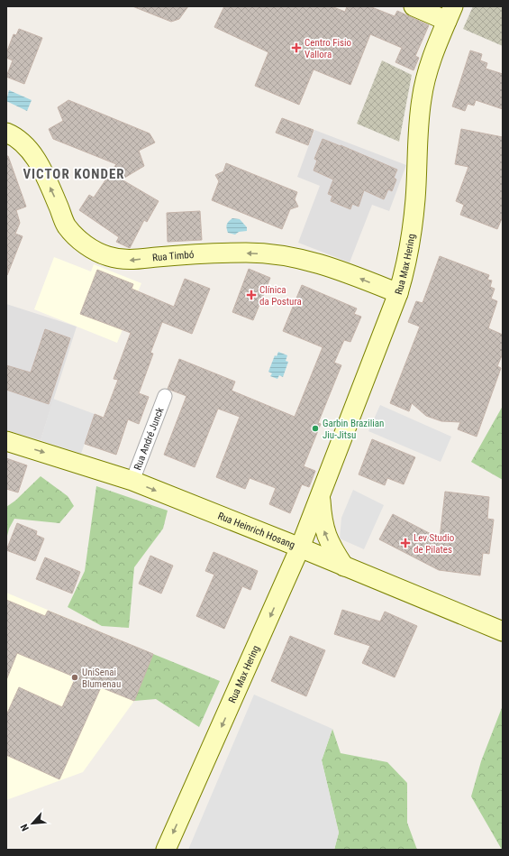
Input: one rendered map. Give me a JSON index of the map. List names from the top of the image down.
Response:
{
  "streets": {
    "main road": ["Rua Timbó", "Rua Max Hering", "Rua Heinrich Hosang"],
    "street": ["Rua André Junck"]
  },
  "crossings": [
    ["Rua Timbó", "Rua Max Hering"],
    ["Rua Max Hering", "Rua Heinrich Hosang"],
    ["Rua André Junck", "Rua Heinrich Hosang"]
  ],
  "one_way": ["Rua Timbó", "Rua Heinrich Hosang"],
  "districts": ["VICTOR KONDER"],
  "places": {
    "health": ["Centro Fisio Vallora", "Clínica da Postura", "Lev Studio de Pilates"],
    "other": ["Garbin Brazilian Jiu-Jitsu", "UniSenai Blumenau"]
  },
  "north": "bottom left"
}
